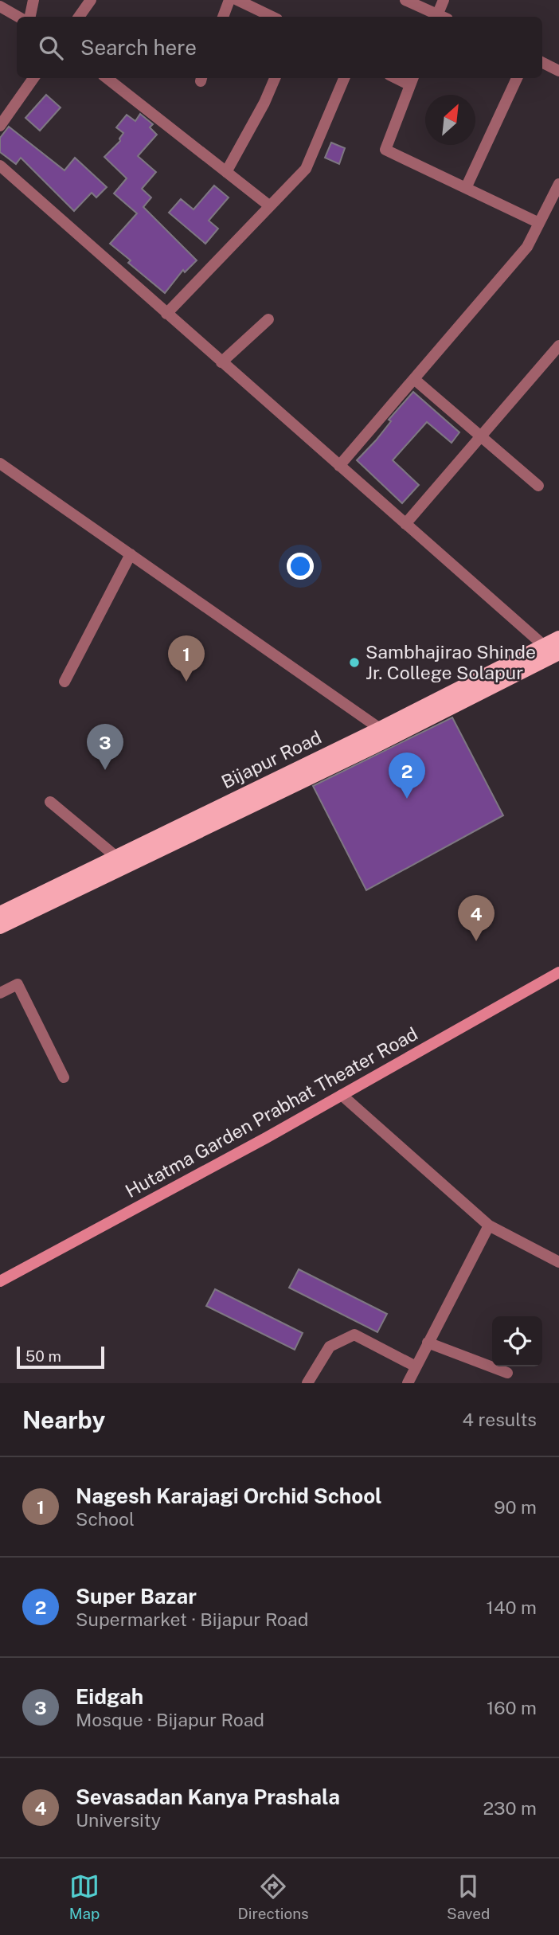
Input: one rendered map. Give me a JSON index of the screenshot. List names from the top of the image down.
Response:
{
  "streets": {
    "main road": ["Bijapur Road"],
    "street": ["Hutatma Garden Prabhat Theater Road"]
  },
  "places": ["Sambhajirao Shinde Jr. College Solapur"],
  "scale_bar": "50 m",
  "north": "top right",
  "page": {
    "search": "Search here",
    "pins": [
      "1",
      "3",
      "2",
      "4"
    ],
    "scale": "50 m",
    "heading": ["Nearby", "4 results"],
    "list": [
      {
        "mark": "1",
        "name": "Nagesh Karajagi Orchid School",
        "note": "School",
        "value": "90 m"
      },
      {
        "mark": "2",
        "name": "Super Bazar",
        "note": "Supermarket · Bijapur Road",
        "value": "140 m"
      },
      {
        "mark": "3",
        "name": "Eidgah",
        "note": "Mosque · Bijapur Road",
        "value": "160 m"
      },
      {
        "mark": "4",
        "name": "Sevasadan Kanya Prashala",
        "note": "University",
        "value": "230 m"
      }
    ],
    "nav": ["Map", "Directions", "Saved"]
  }
}
